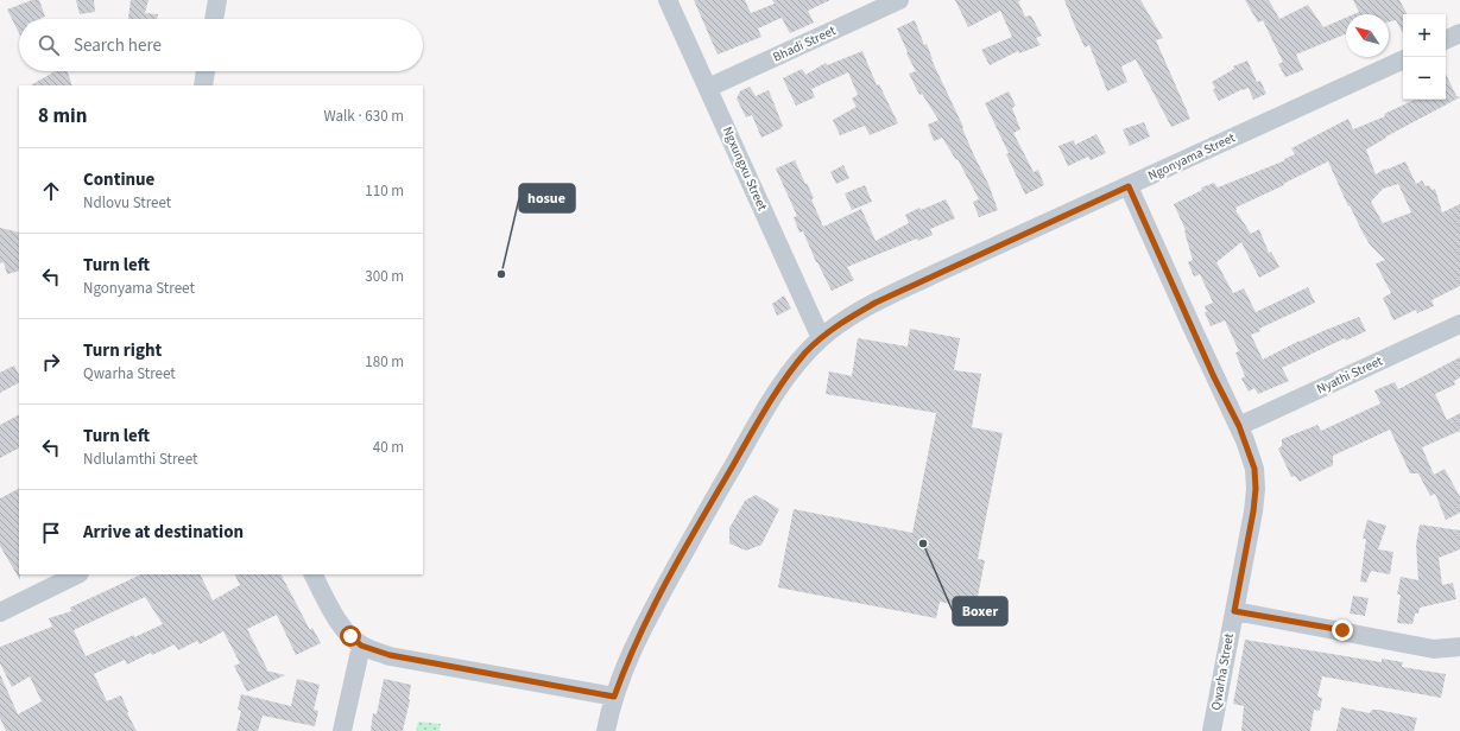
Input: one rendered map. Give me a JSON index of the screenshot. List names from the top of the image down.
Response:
{
  "streets": {
    "street": [
      "Bhadi Street",
      "Ngonyama Street",
      "Ngxungxu Street",
      "Nyathi Street",
      "Qwarha Street"
    ]
  },
  "crossings": [
    ["Bhadi Street", "Ngxungxu Street"],
    ["Ngonyama Street", "Ngxungxu Street"],
    ["Ngonyama Street", "Qwarha Street"],
    ["Nyathi Street", "Qwarha Street"]
  ],
  "places": ["hosue", "Boxer"],
  "north": "top left",
  "page": {
    "map_buttons": ["+", "−"],
    "search": "Search here",
    "heading": ["8 min", "Walk · 630 m"],
    "list": [
      ["Continue", "Ndlovu Street", "110 m"],
      ["Turn left", "Ngonyama Street", "300 m"],
      ["Turn right", "Qwarha Street", "180 m"],
      ["Turn left", "Ndlulamthi Street", "40 m"],
      "Arrive at destination"
    ]
  }
}
